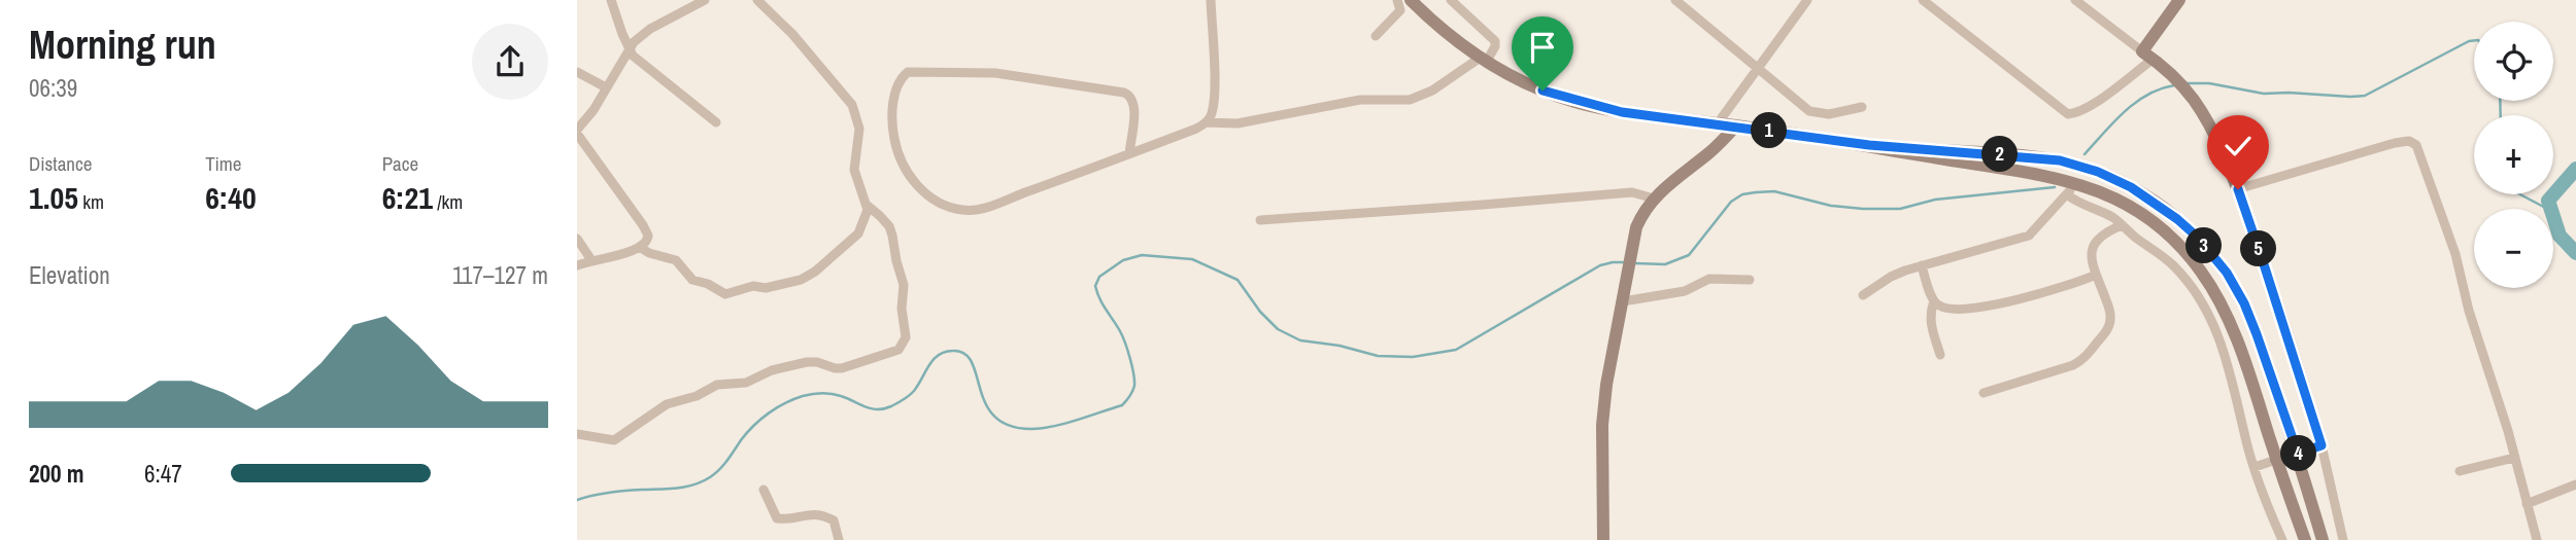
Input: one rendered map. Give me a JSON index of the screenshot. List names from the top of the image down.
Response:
{
  "page": {
    "heading": ["Morning run", "06:39"],
    "map_buttons": ["+", "−"],
    "pins": [
      "1",
      "2",
      "3",
      "5",
      "4"
    ],
    "stats": [
      ["Distance", "1.05 km"],
      ["Time", "6:40"],
      ["Pace", "6:21 /km"]
    ],
    "chart": ["Elevation", "117–127 m"],
    "list": [
      {
        "name": "200 m",
        "note": "6:47"
      }
    ]
  }
}
